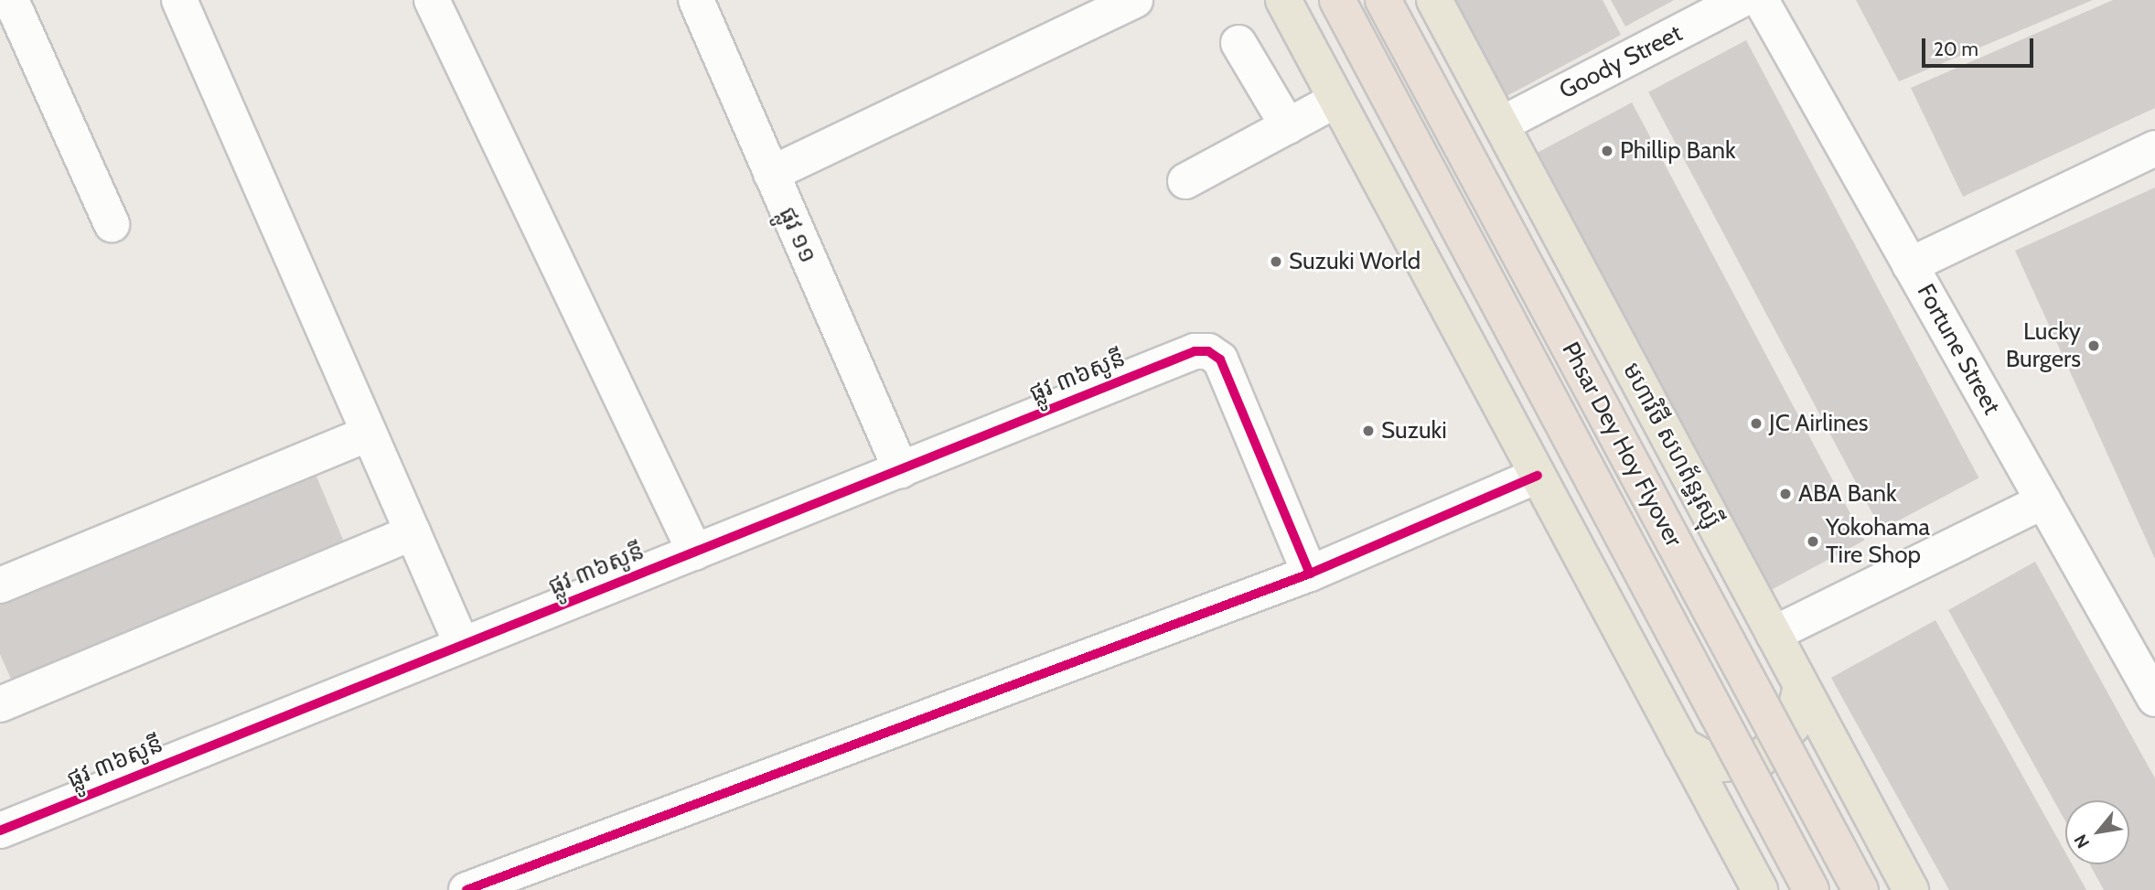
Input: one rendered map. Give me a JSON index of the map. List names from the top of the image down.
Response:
{
  "streets": {
    "highway": ["Phsar Dey Hoy Flyover"],
    "main road": ["មហាវិថី សហព័ន្ធរុស្ស៊ី"],
    "street": [
      "Goody Street",
      "ផ្លូវ ១១",
      "Fortune Street",
      "ផ្លូវ ៣៦សូនី"
    ]
  },
  "crossings": [
    ["Goody Street", "មហាវិថី សហព័ន្ធរុស្ស៊ី"],
    ["ផ្លូវ ១១", "ផ្លូវ ៣៦សូនី"]
  ],
  "places": [
    "Phillip Bank",
    "Suzuki World",
    "Lucky Burgers",
    "JC Airlines",
    "Suzuki",
    "ABA Bank",
    "Yokohama Tire Shop"
  ],
  "scale_bar": "20 m",
  "north": "bottom left"
}
